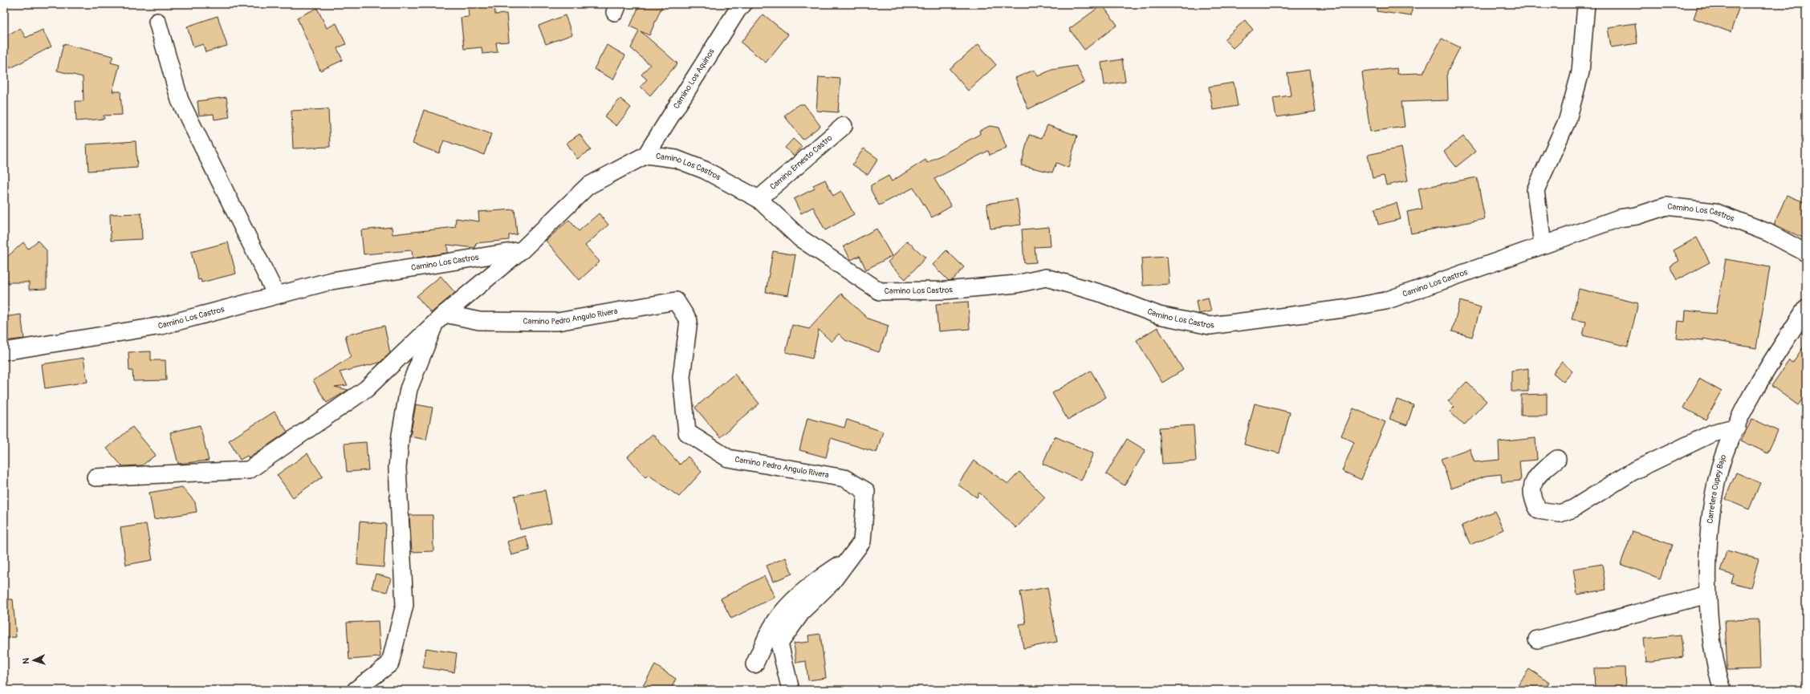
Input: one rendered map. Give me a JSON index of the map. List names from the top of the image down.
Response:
{
  "streets": {
    "street": [
      "Camino Los Aquinos",
      "Camino Ernesto Castro",
      "Camino Los Castros",
      "Camino Pedro Angulo Rivera",
      "Carretera Cupey Bajo"
    ]
  },
  "crossings": [
    ["Camino Los Aquinos", "Camino Los Castros"],
    ["Camino Ernesto Castro", "Camino Los Castros"]
  ],
  "north": "left"
}
